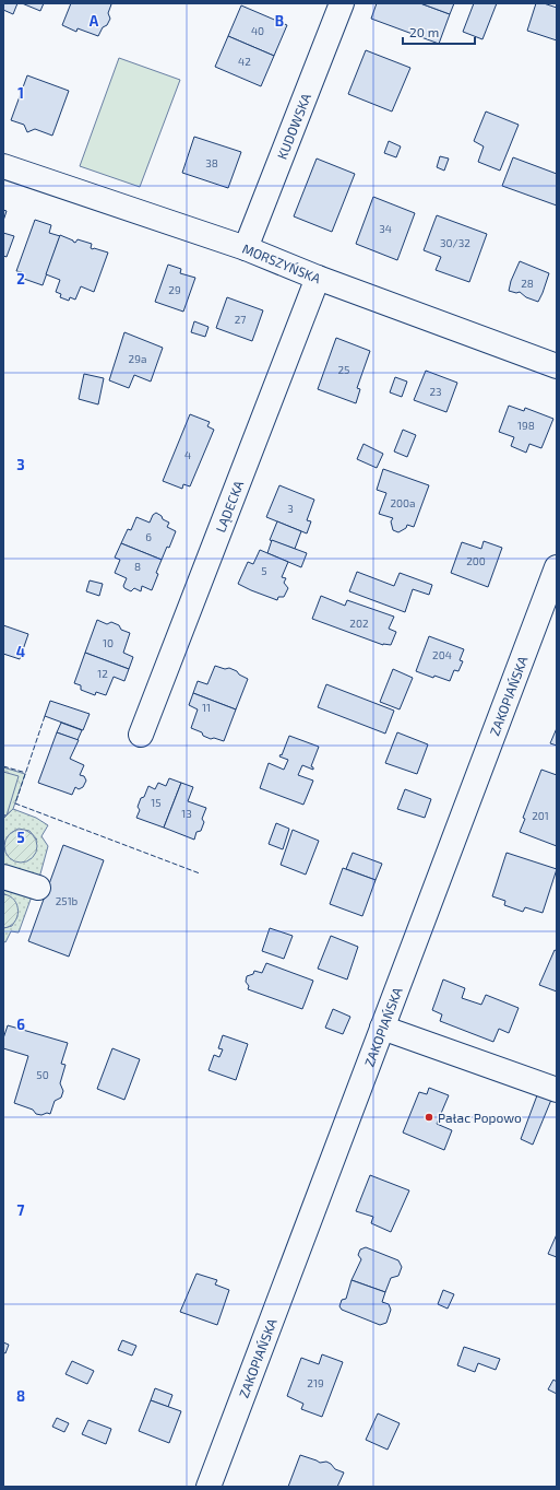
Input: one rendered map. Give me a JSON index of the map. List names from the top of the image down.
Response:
{
  "streets": {
    "street": [
      "KUDOWSKA",
      "MORSZYŃSKA",
      "LĄDECKA",
      "ZAKOPIAŃSKA"
    ]
  },
  "crossings": [
    ["KUDOWSKA", "MORSZYŃSKA"],
    ["MORSZYŃSKA", "LĄDECKA"]
  ],
  "places": ["Pałac Popowo"],
  "house_numbers": [
    "40",
    "42",
    "38",
    "34",
    "30/32",
    "28",
    "29",
    "27",
    "29a",
    "25",
    "23",
    "198",
    "4",
    "200a",
    "3",
    "6",
    "200",
    "8",
    "5",
    "202",
    "10",
    "204",
    "12",
    "11",
    "15",
    "13",
    "201",
    "251b",
    "50",
    "219"
  ],
  "scale_bar": "20 m",
  "grid": {
    "columns": ["A", "B"],
    "rows": [
      "1",
      "2",
      "3",
      "4",
      "5",
      "6",
      "7",
      "8"
    ]
  }
}
